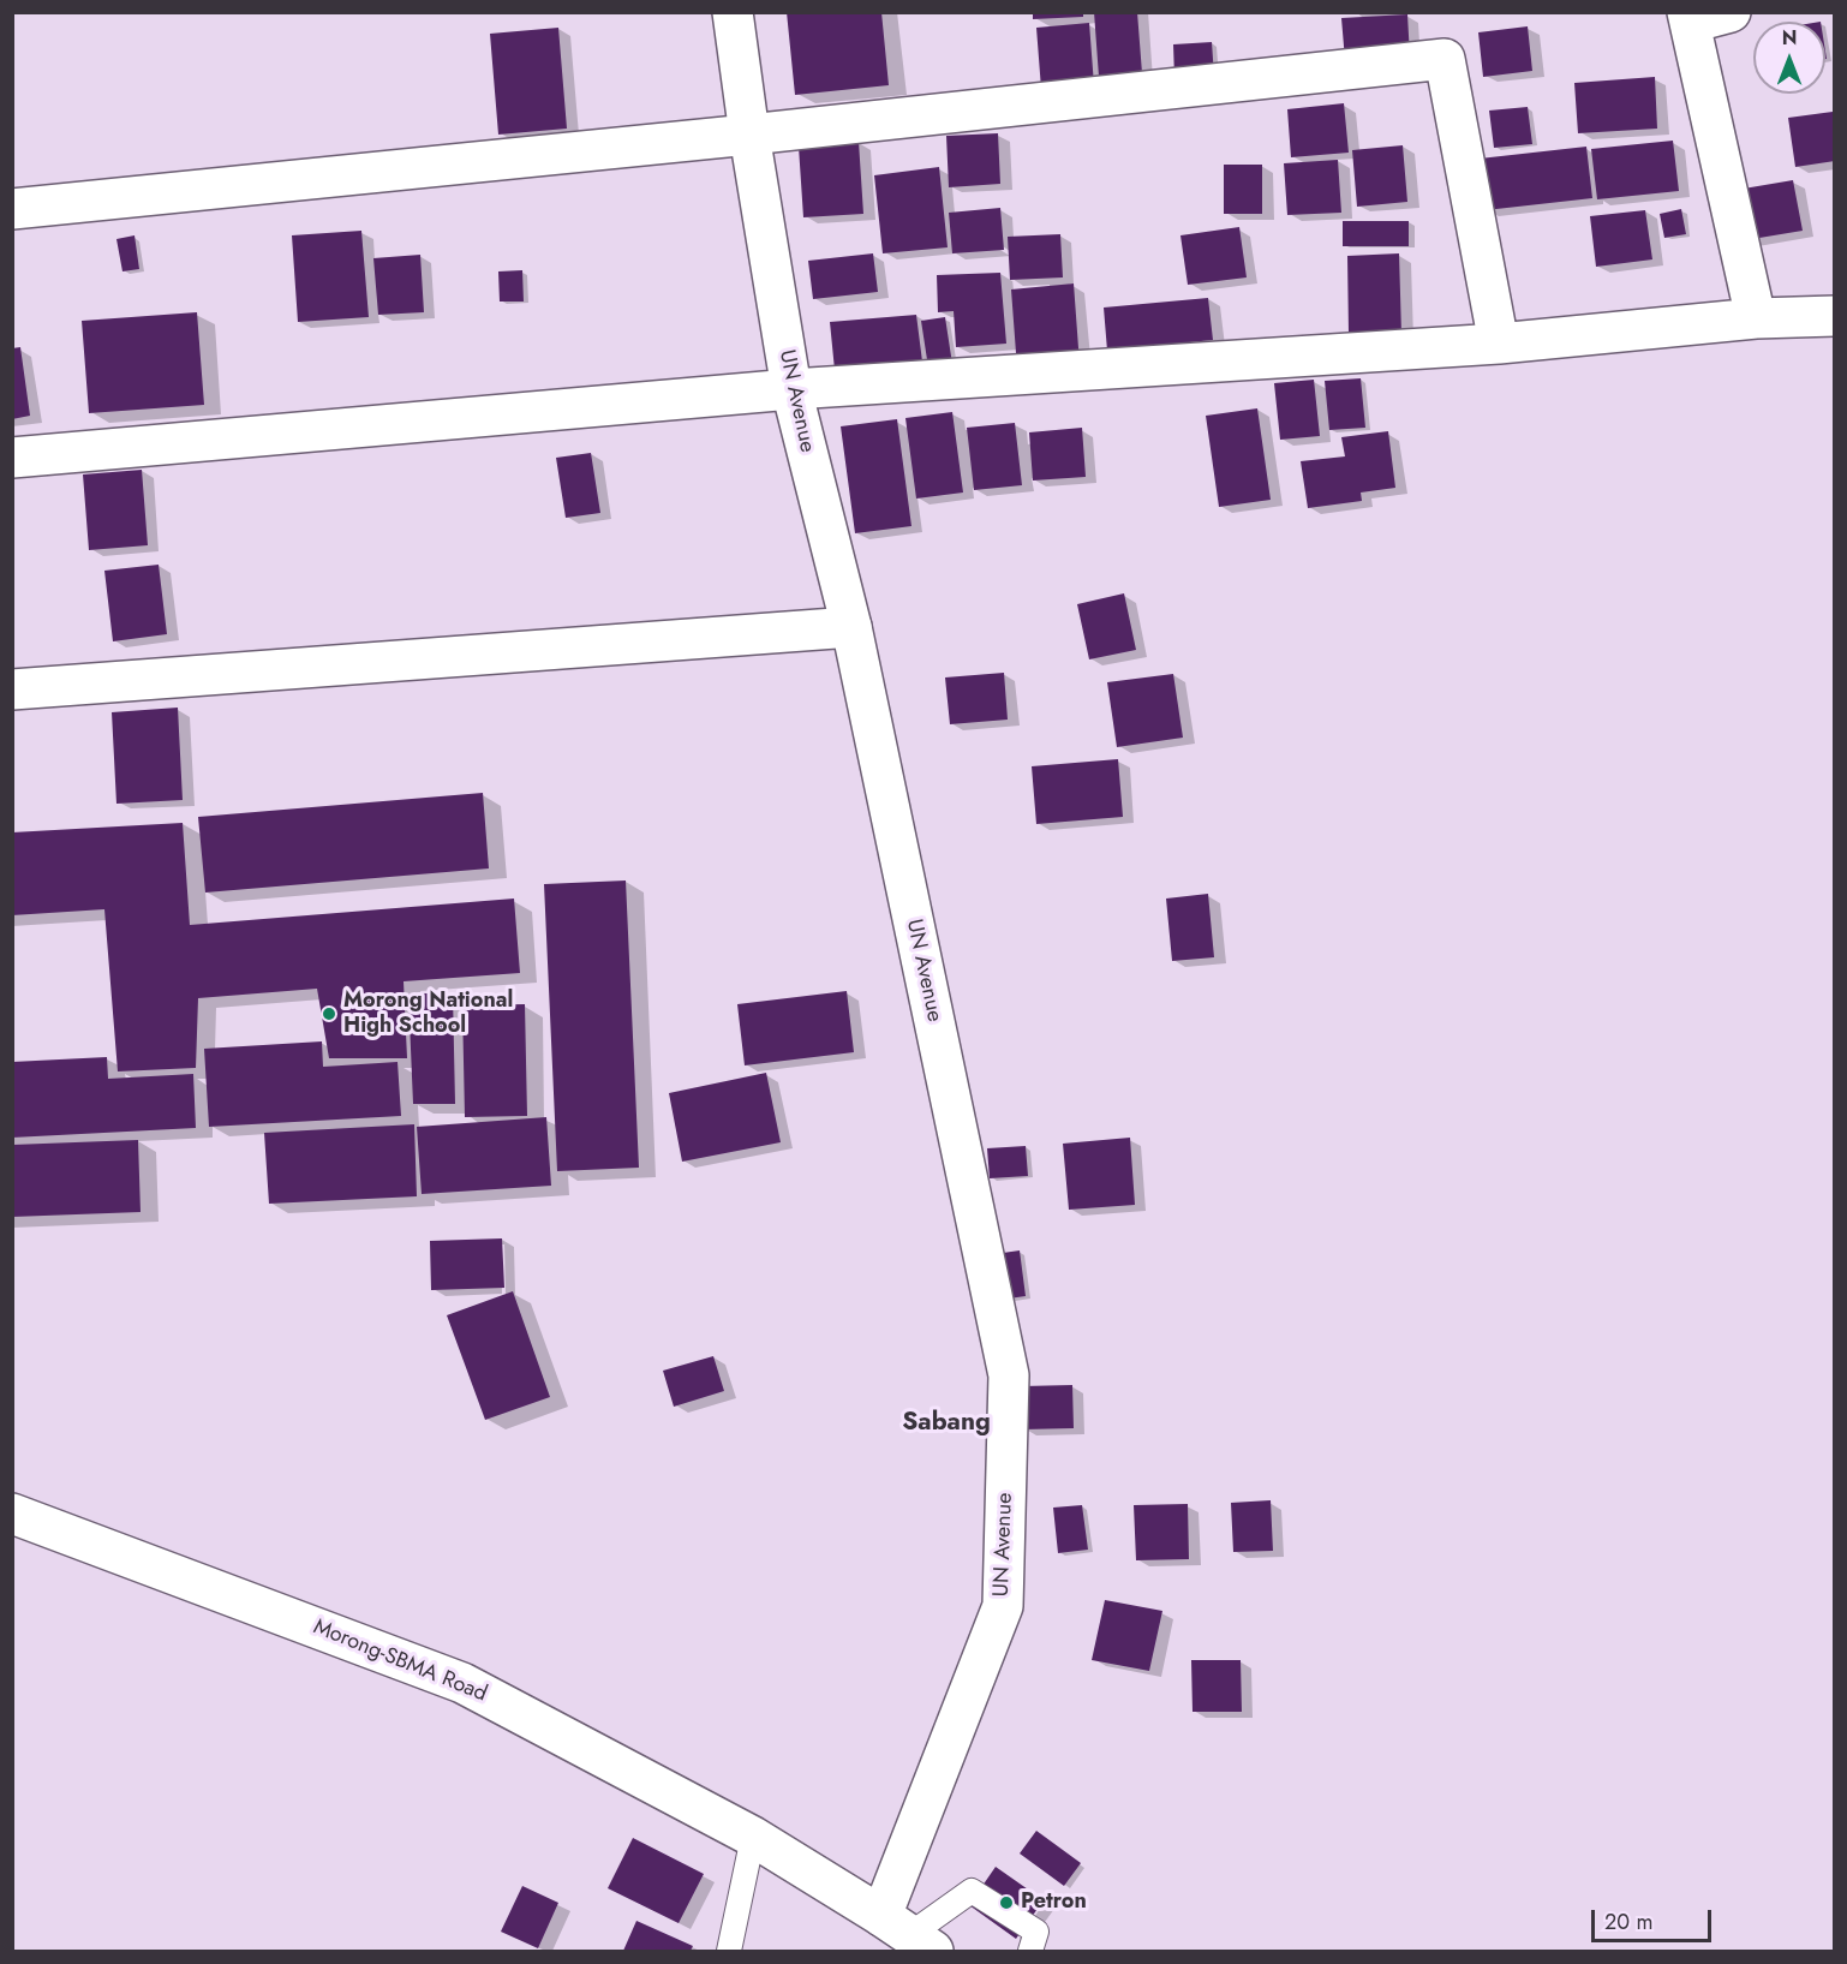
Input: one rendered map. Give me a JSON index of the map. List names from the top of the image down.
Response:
{
  "streets": {
    "street": ["UN Avenue", "Morong-SBMA Road"]
  },
  "crossings": [
    ["UN Avenue", "Morong-SBMA Road"]
  ],
  "districts": ["Sabang"],
  "places": ["Morong National High School", "Petron"],
  "scale_bar": "20 m",
  "north": "top"
}
